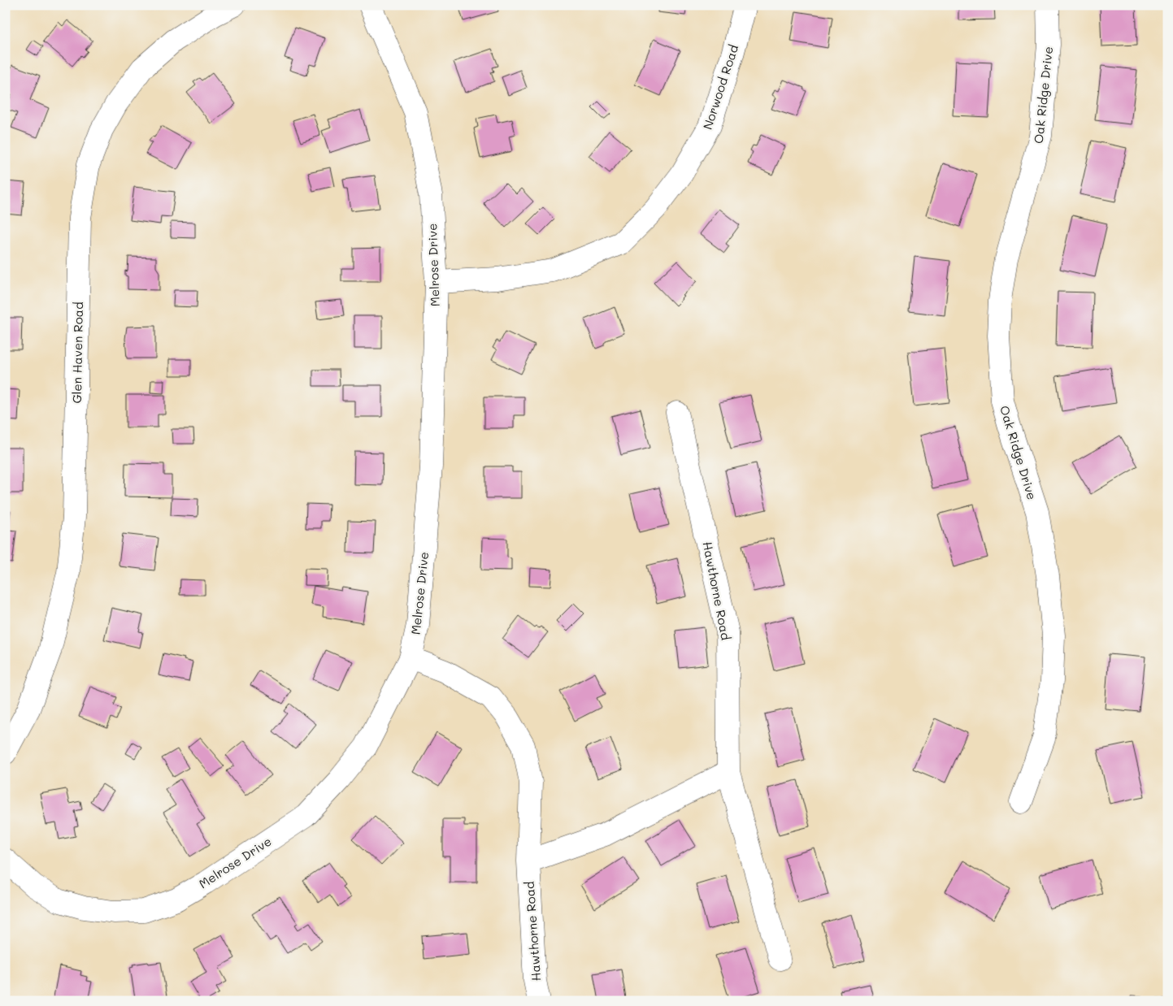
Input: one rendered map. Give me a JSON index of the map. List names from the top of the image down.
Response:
{
  "streets": {
    "street": [
      "Norwood Road",
      "Oak Ridge Drive",
      "Melrose Drive",
      "Glen Haven Road",
      "Hawthorne Road"
    ]
  },
  "crossings": [
    ["Norwood Road", "Melrose Drive"],
    ["Melrose Drive", "Hawthorne Road"]
  ]
}
